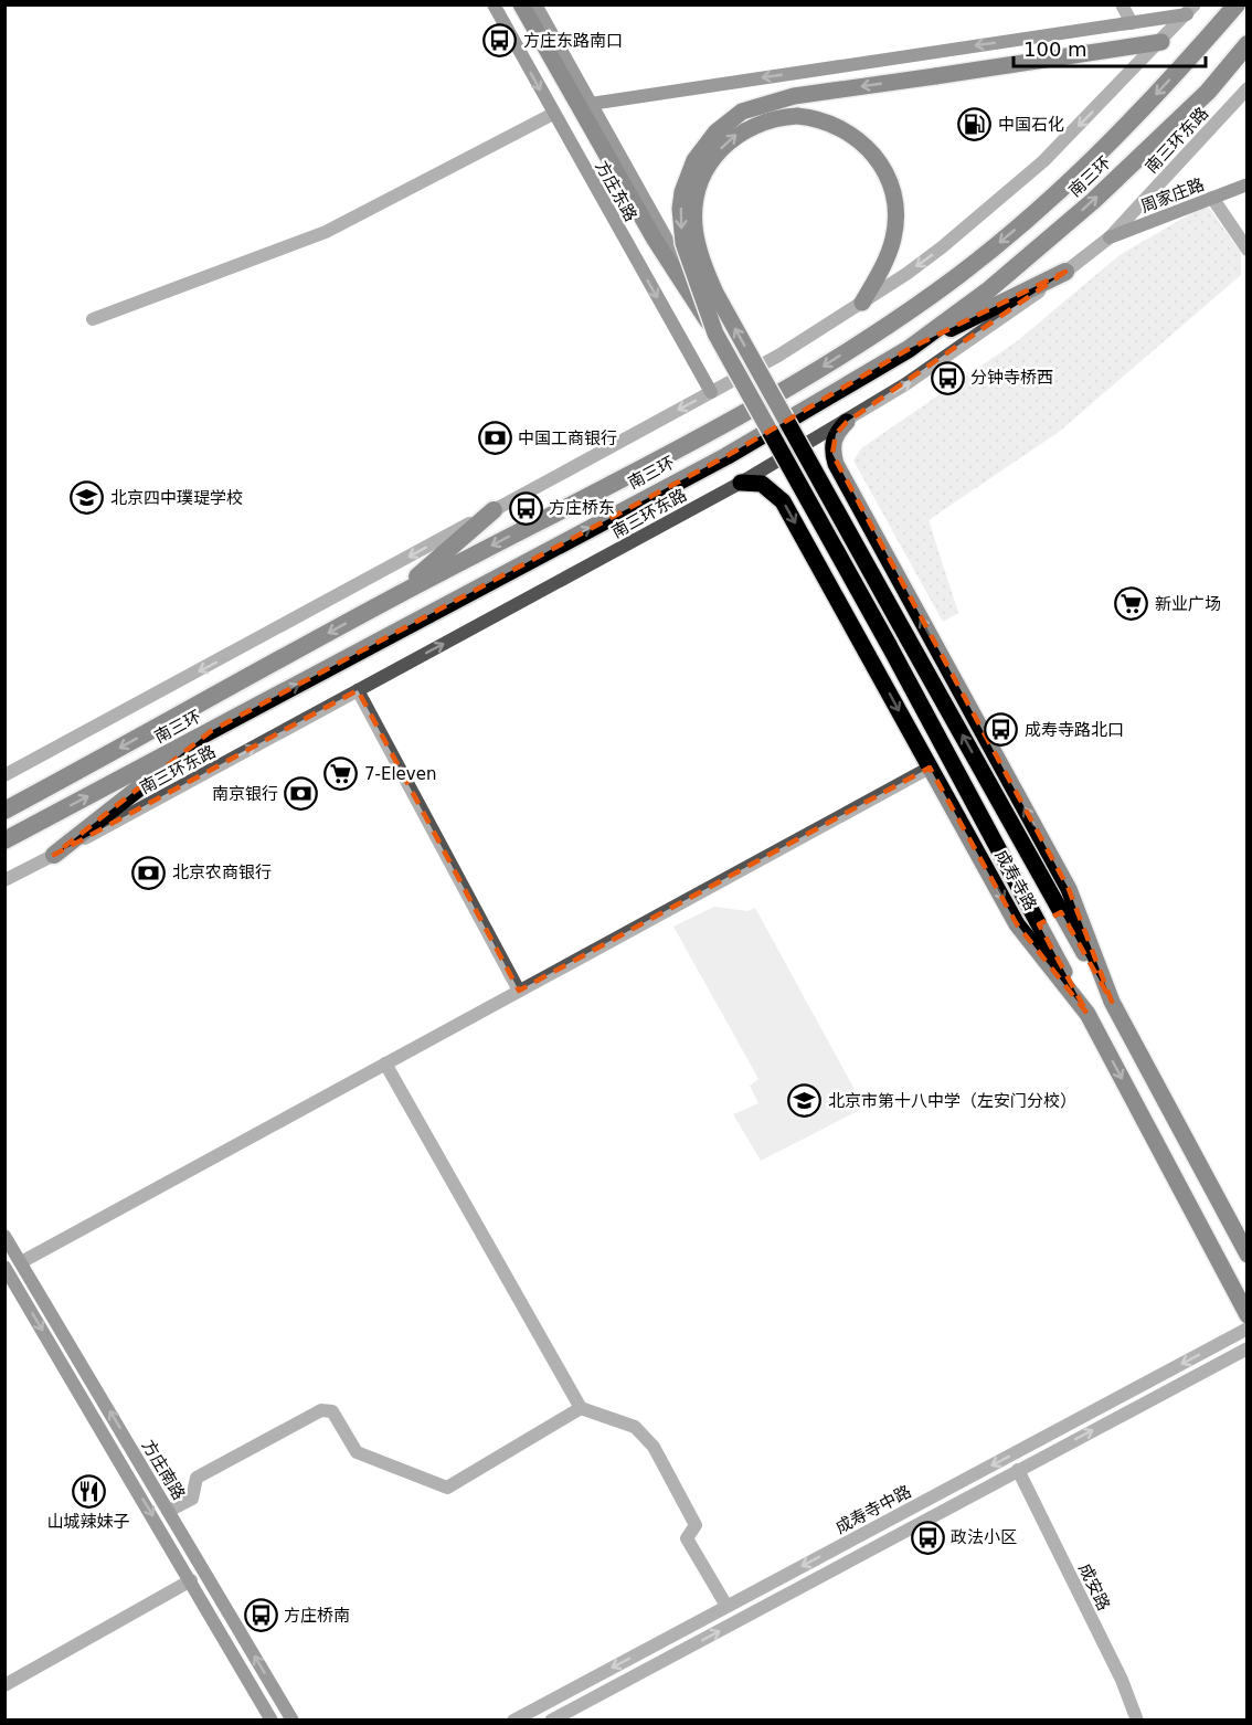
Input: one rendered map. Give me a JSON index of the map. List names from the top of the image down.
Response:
{
  "streets": {
    "highway": ["南三环"],
    "main road": [
      "方庄东路",
      "周家庄路",
      "成寿寺路",
      "方庄南路"
    ],
    "street": ["南三环东路", "成寿寺中路", "成安路"]
  },
  "crossings": [
    ["南三环东路", "周家庄路"],
    ["南三环东路", "成寿寺路"],
    ["成寿寺中路", "成安路"]
  ],
  "places": {
    "bus stop": [
      "方庄东路南口",
      "分钟寺桥西",
      "方庄桥东",
      "成寿寺路北口",
      "政法小区",
      "方庄桥南"
    ],
    "fuel station": ["中国石化"],
    "bank": ["中国工商银行", "南京银行", "北京农商银行"],
    "school or university": ["北京四中璞瑅学校", "北京市第十八中学（左安门分校）"],
    "supermarket": ["新业广场", "7-Eleven"],
    "restaurant": ["山城辣妹子"]
  },
  "scale_bar": "100 m"
}
